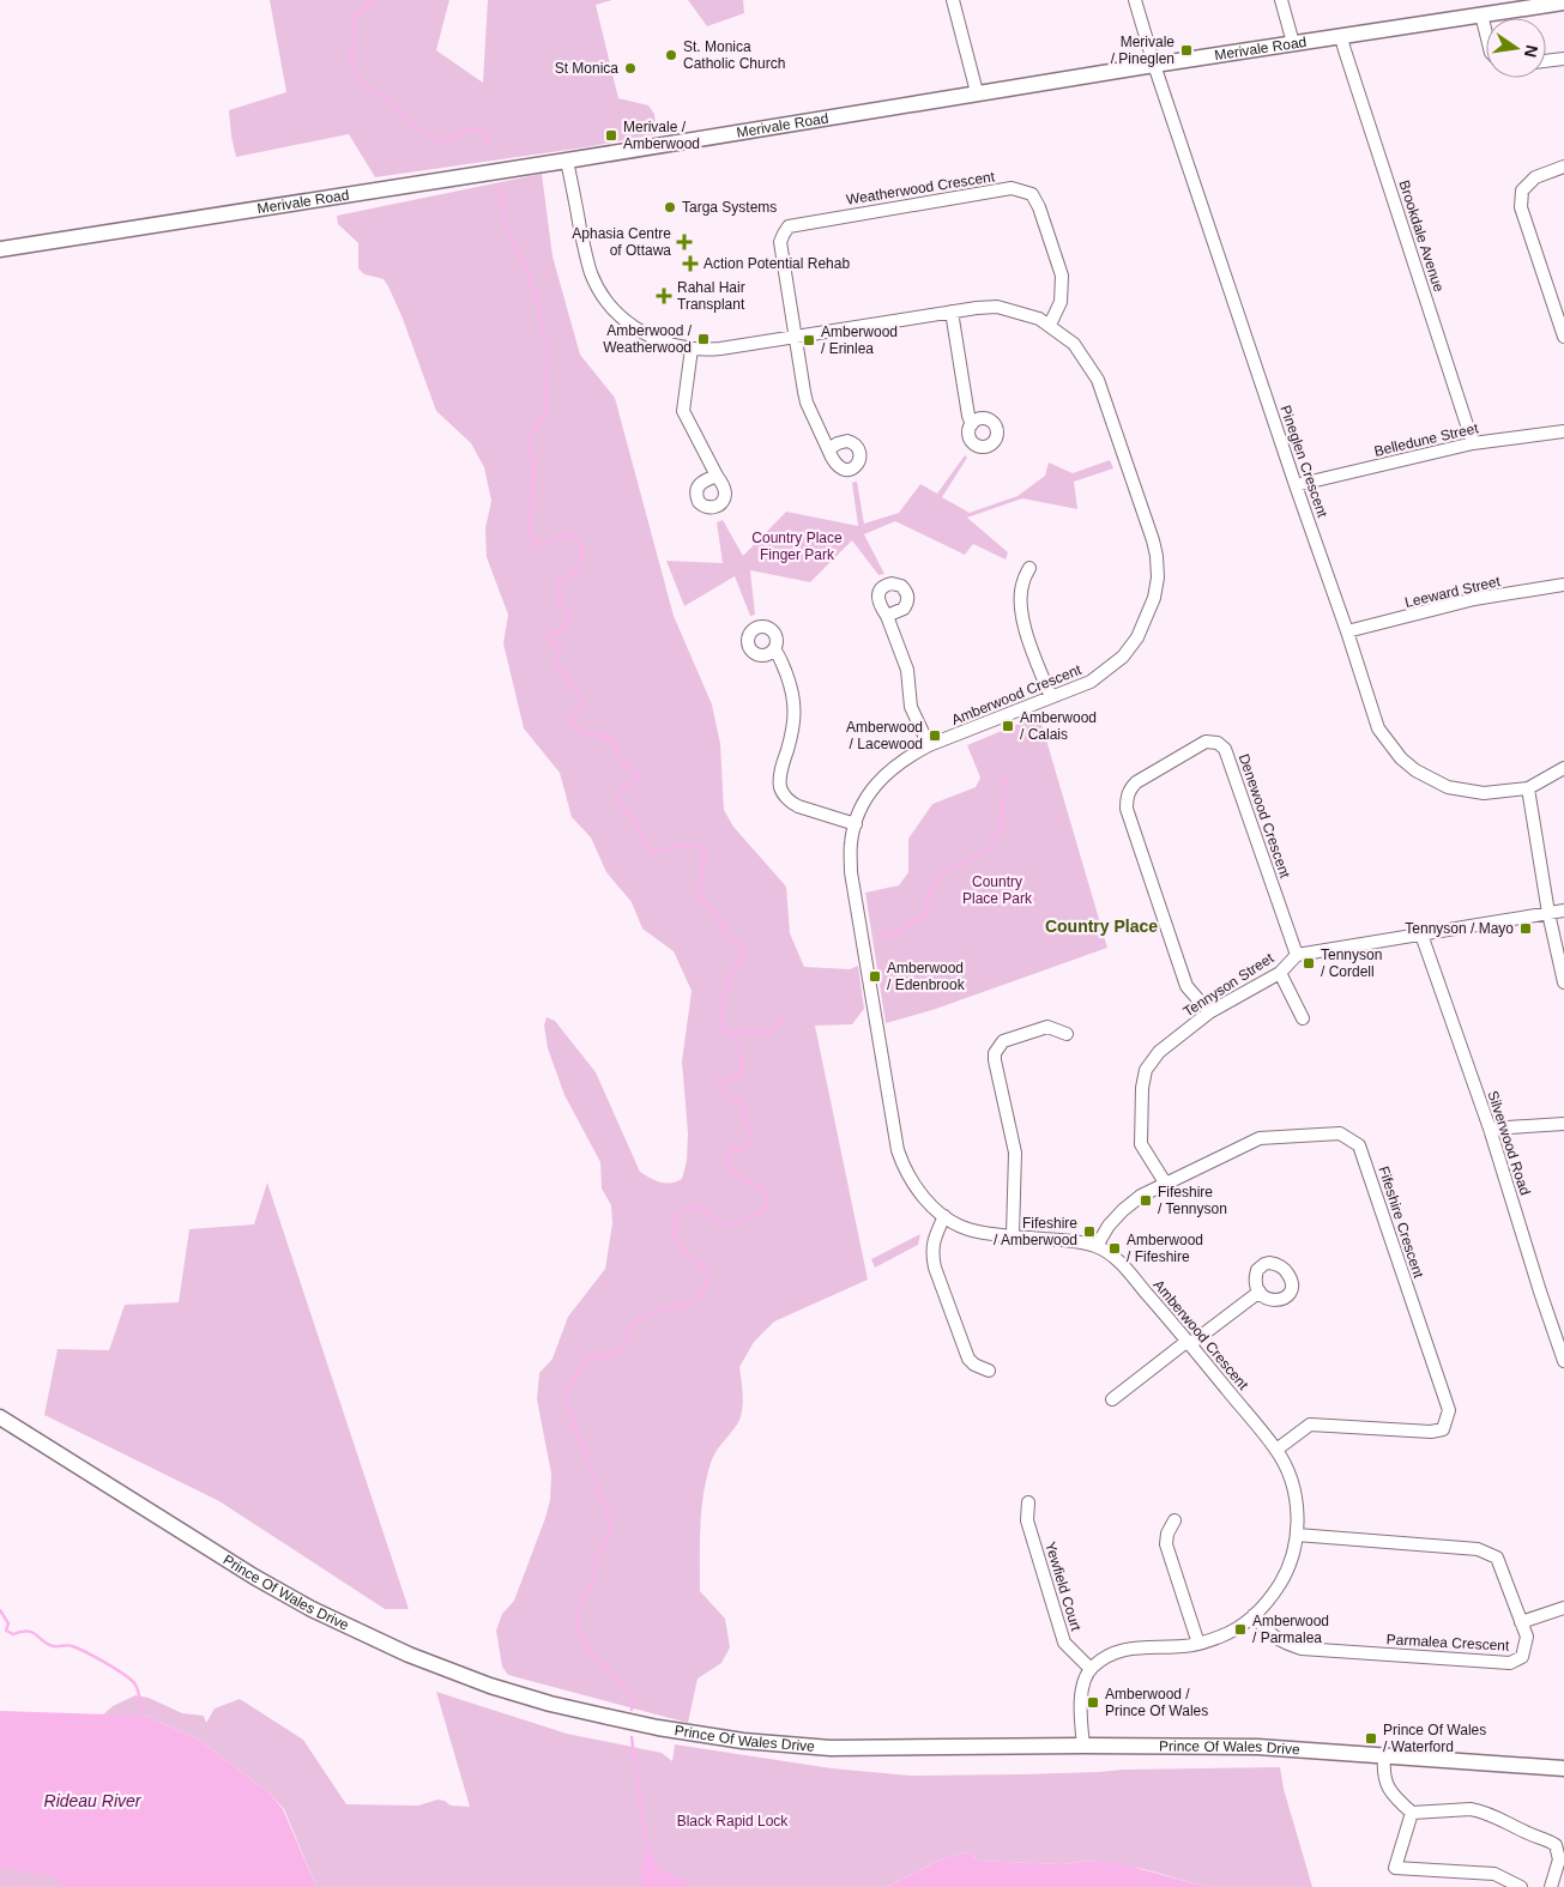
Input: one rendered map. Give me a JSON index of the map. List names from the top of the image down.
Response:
{
  "streets": {
    "main road": ["Merivale Road", "Prince Of Wales Drive"],
    "street": [
      "Weatherwood Crescent",
      "Brookdale Avenue",
      "Belledune Street",
      "Pineglen Crescent",
      "Leeward Street",
      "Amberwood Crescent",
      "Denewood Crescent",
      "Tennyson Street",
      "Silverwood Road",
      "Fifeshire Crescent",
      "Yewfield Court",
      "Parmalea Crescent"
    ]
  },
  "crossings": [
    ["Merivale Road", "Brookdale Avenue"],
    ["Merivale Road", "Pineglen Crescent"],
    ["Merivale Road", "Amberwood Crescent"],
    ["Weatherwood Crescent", "Amberwood Crescent"],
    ["Brookdale Avenue", "Belledune Street"],
    ["Belledune Street", "Pineglen Crescent"],
    ["Pineglen Crescent", "Leeward Street"],
    ["Amberwood Crescent", "Fifeshire Crescent"],
    ["Amberwood Crescent", "Yewfield Court"],
    ["Amberwood Crescent", "Parmalea Crescent"],
    ["Denewood Crescent", "Tennyson Street"],
    ["Tennyson Street", "Silverwood Road"],
    ["Tennyson Street", "Fifeshire Crescent"]
  ],
  "districts": ["Country Place"],
  "water": ["Rideau River"],
  "parks": ["Country Place Finger Park", "Country Place Park", "Black Rapid Lock"],
  "places": {
    "transit": [
      "Merivale / Pineglen",
      "Merivale / Amberwood",
      "Amberwood / Weatherwood",
      "Amberwood / Erinlea",
      "Amberwood / Calais",
      "Amberwood / Lacewood",
      "Tennyson / Mayo",
      "Tennyson / Cordell",
      "Amberwood / Edenbrook",
      "Fifeshire / Tennyson",
      "Fifeshire / Amberwood",
      "Amberwood / Fifeshire",
      "Amberwood / Parmalea",
      "Amberwood / Prince Of Wales",
      "Prince Of Wales / Waterford"
    ],
    "other": ["St. Monica Catholic Church", "St Monica", "Targa Systems"],
    "health": ["Aphasia Centre of Ottawa", "Action Potential Rehab", "Rahal Hair Transplant"]
  },
  "north": "right"
}
